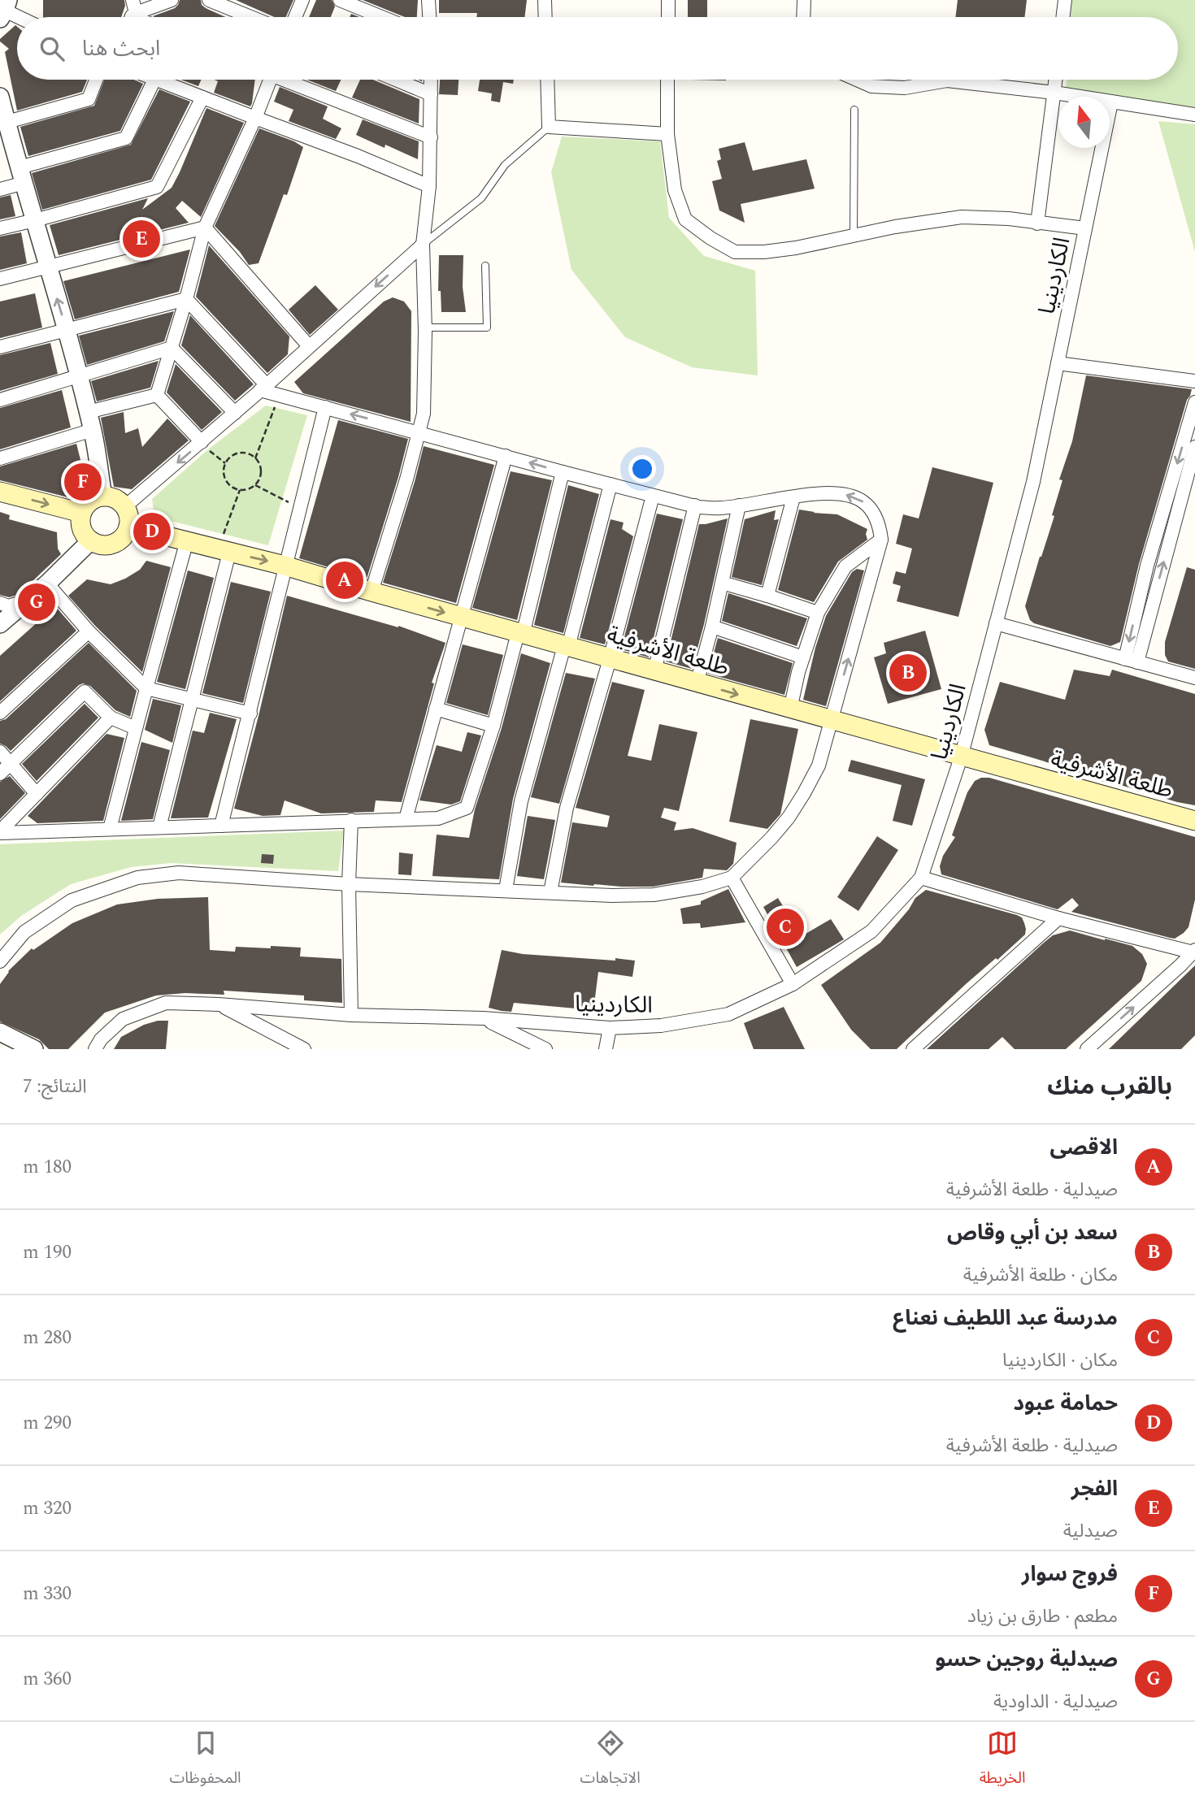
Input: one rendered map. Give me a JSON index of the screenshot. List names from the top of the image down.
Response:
{
  "streets": {
    "main road": ["طلعة الأشرفية"],
    "street": ["الكاردينيا"]
  },
  "crossings": [
    ["الكاردينيا", "طلعة الأشرفية"]
  ],
  "north": "top",
  "page": {
    "search": "ابحث هنا",
    "pins": [
      "E",
      "F",
      "D",
      "A",
      "G",
      "B",
      "C"
    ],
    "heading": ["بالقرب منك", "النتائج: 7"],
    "list": [
      {
        "mark": "A",
        "name": "الاقصى",
        "note": "صيدلية · طلعة الأشرفية",
        "value": "180 m"
      },
      {
        "mark": "B",
        "name": "سعد بن أبي وقاص",
        "note": "مكان · طلعة الأشرفية",
        "value": "190 m"
      },
      {
        "mark": "C",
        "name": "مدرسة عبد اللطيف نعناع",
        "note": "مكان · الكاردينيا",
        "value": "280 m"
      },
      {
        "mark": "D",
        "name": "حمامة عبود",
        "note": "صيدلية · طلعة الأشرفية",
        "value": "290 m"
      },
      {
        "mark": "E",
        "name": "الفجر",
        "note": "صيدلية",
        "value": "320 m"
      },
      {
        "mark": "F",
        "name": "فروج سوار",
        "note": "مطعم · طارق بن زياد",
        "value": "330 m"
      },
      {
        "mark": "G",
        "name": "صيدلية روجين حسو",
        "note": "صيدلية · الداودية",
        "value": "360 m"
      }
    ],
    "nav": ["الخريطة", "الاتجاهات", "المحفوظات"]
  }
}
